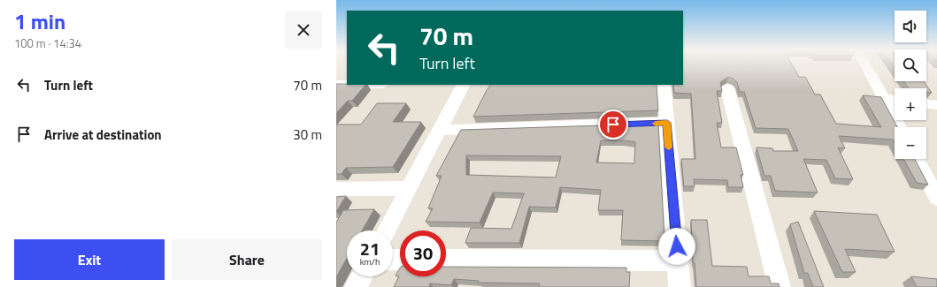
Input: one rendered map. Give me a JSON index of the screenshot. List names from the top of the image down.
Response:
{
  "page": {
    "heading": ["1 min", "100 m · 14:34"],
    "map_buttons": ["+", "−"],
    "turn": ["70 m", "Turn left"],
    "list": [
      {
        "name": "Turn left",
        "value": "70 m"
      },
      {
        "name": "Arrive at destination",
        "value": "30 m"
      }
    ],
    "speed": "21 km/h",
    "limit": "30",
    "buttons": ["Exit", "Share"]
  }
}
